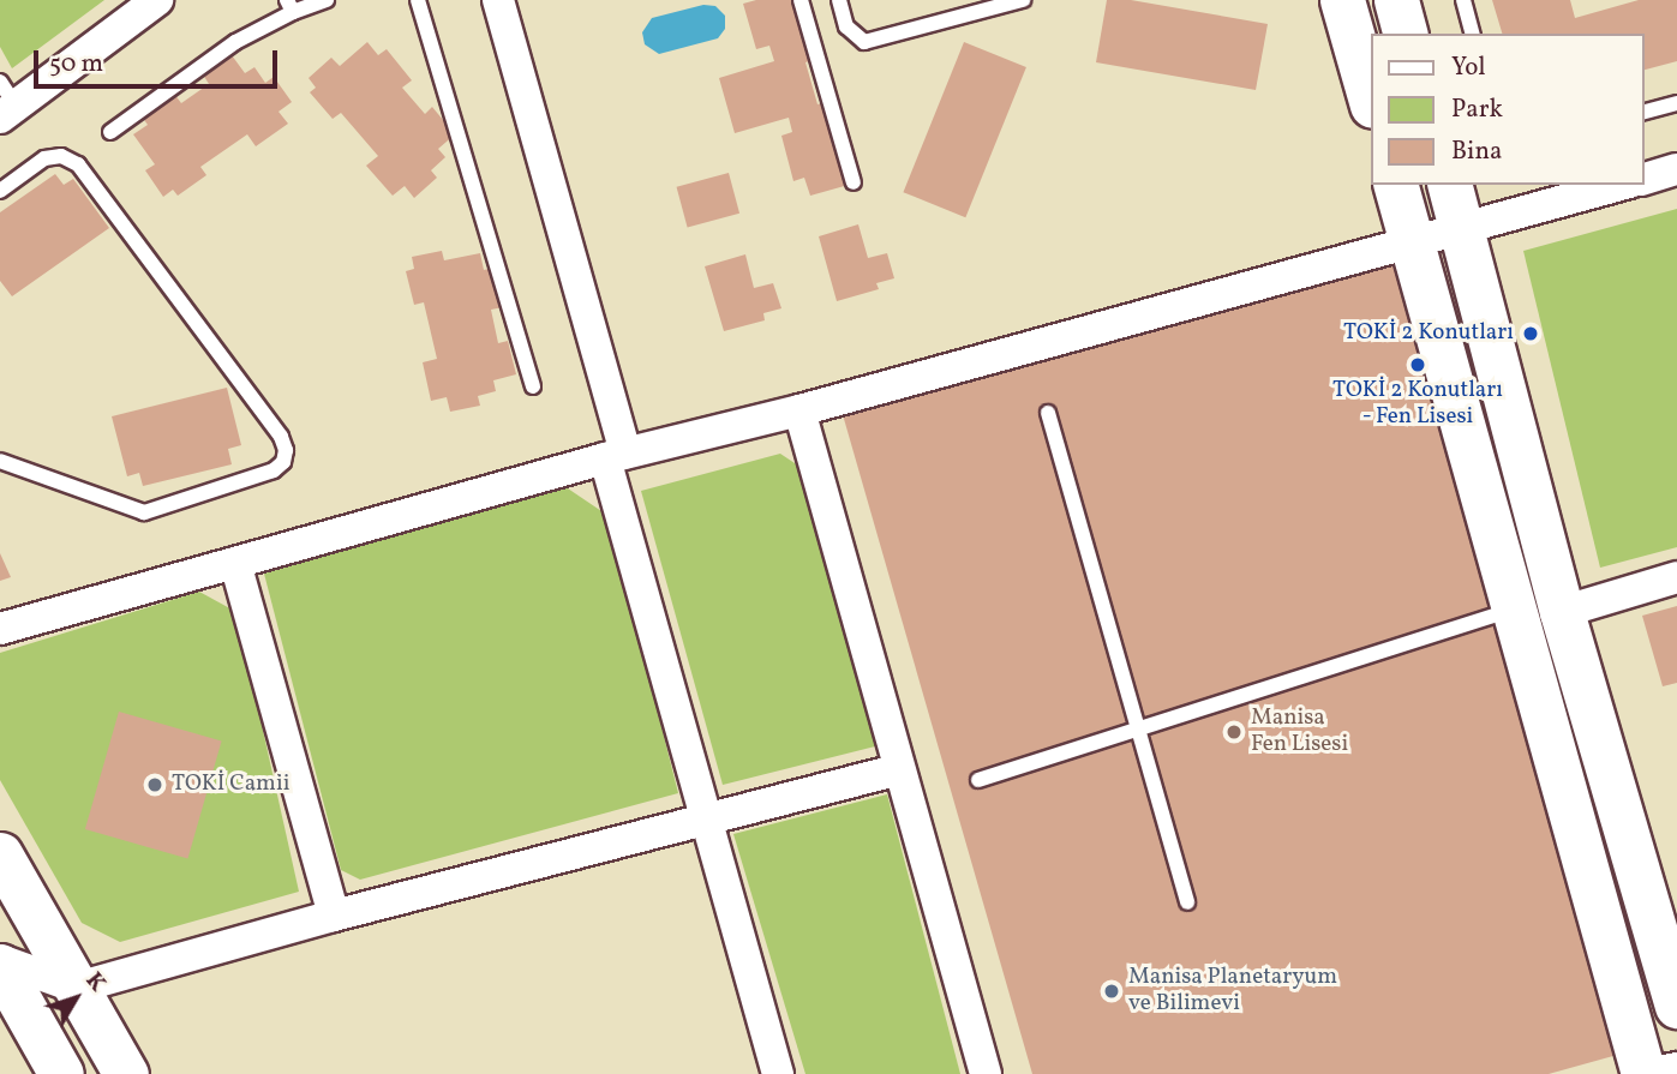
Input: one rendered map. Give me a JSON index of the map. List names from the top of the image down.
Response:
{
  "places": [
    "TOKİ 2 Konutları",
    "TOKİ 2 Konutları - Fen Lisesi",
    "Manisa Fen Lisesi",
    "TOKİ Camii",
    "Manisa Planetaryum ve Bilimevi"
  ],
  "legend": ["Yol", "Park", "Bina"],
  "scale_bar": "50 m",
  "north": "top right"
}
